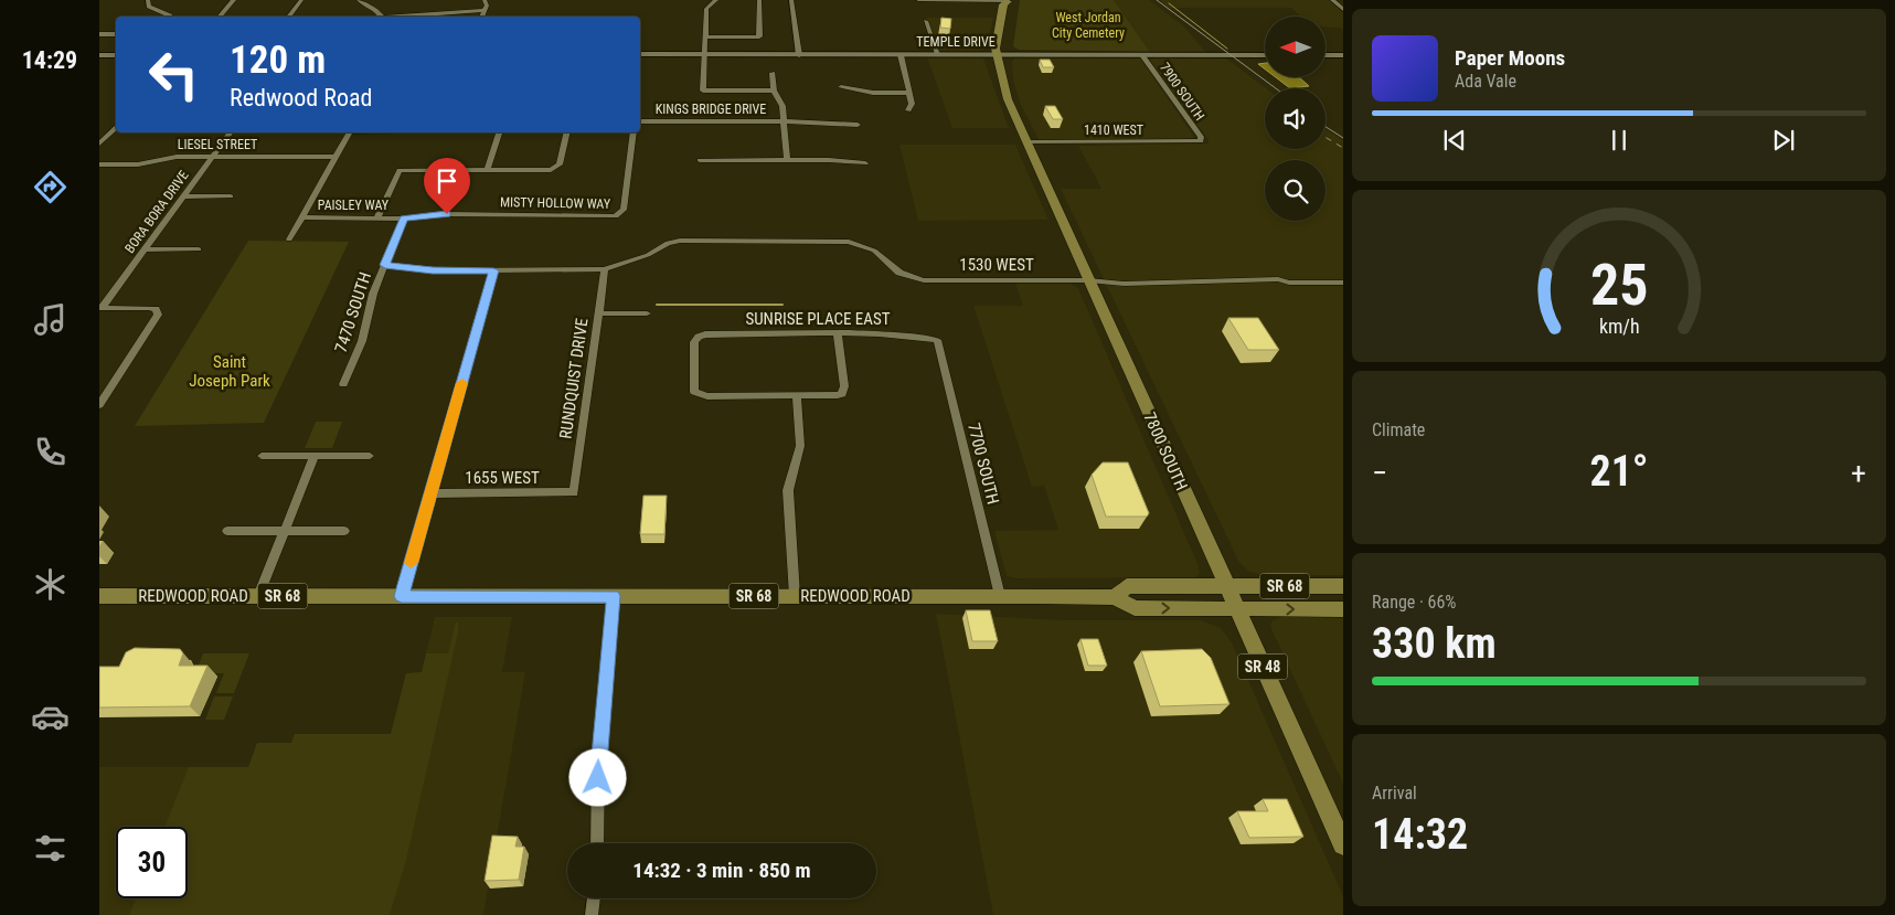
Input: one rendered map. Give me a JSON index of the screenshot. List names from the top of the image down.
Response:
{
  "streets": {
    "main road": [
      "7800 SOUTH",
      "SR 68",
      "REDWOOD ROAD",
      "SR 48"
    ],
    "street": [
      "TEMPLE DRIVE",
      "7900 SOUTH",
      "KINGS BRIDGE DRIVE",
      "1410 WEST",
      "LIESEL STREET",
      "MISTY HOLLOW WAY",
      "PAISLEY WAY",
      "BORA BORA DRIVE",
      "1530 WEST",
      "7470 SOUTH",
      "SUNRISE PLACE EAST",
      "RUNDQUIST DRIVE",
      "7700 SOUTH",
      "1655 WEST"
    ]
  },
  "crossings": [
    ["TEMPLE DRIVE", "7900 SOUTH"],
    ["TEMPLE DRIVE", "7800 SOUTH"],
    ["7900 SOUTH", "1410 WEST"],
    ["1410 WEST", "7800 SOUTH"],
    ["LIESEL STREET", "BORA BORA DRIVE"],
    ["MISTY HOLLOW WAY", "PAISLEY WAY"],
    ["MISTY HOLLOW WAY", "7470 SOUTH"],
    ["PAISLEY WAY", "7470 SOUTH"],
    ["1530 WEST", "7470 SOUTH"],
    ["1530 WEST", "RUNDQUIST DRIVE"],
    ["1530 WEST", "7800 SOUTH"],
    ["SUNRISE PLACE EAST", "7700 SOUTH"],
    ["RUNDQUIST DRIVE", "1655 WEST"],
    ["7800 SOUTH", "REDWOOD ROAD"],
    ["7700 SOUTH", "REDWOOD ROAD"]
  ],
  "parks": ["West Jordan City Cemetery", "Saint Joseph Park"],
  "north": "left",
  "page": {
    "tabs": "14:29",
    "turn": ["120 m", "Redwood Road"],
    "song": ["Paper Moons", "Ada Vale"],
    "tile": [
      "Climate",
      ["Range · 66%", "330 km"],
      ["Arrival", "14:32"]
    ],
    "heat": ["−", "21°", "+"],
    "limit": "30",
    "trip": "14:32 · 3 min · 850 m",
    "gauge": ["25", "km/h"]
  }
}
